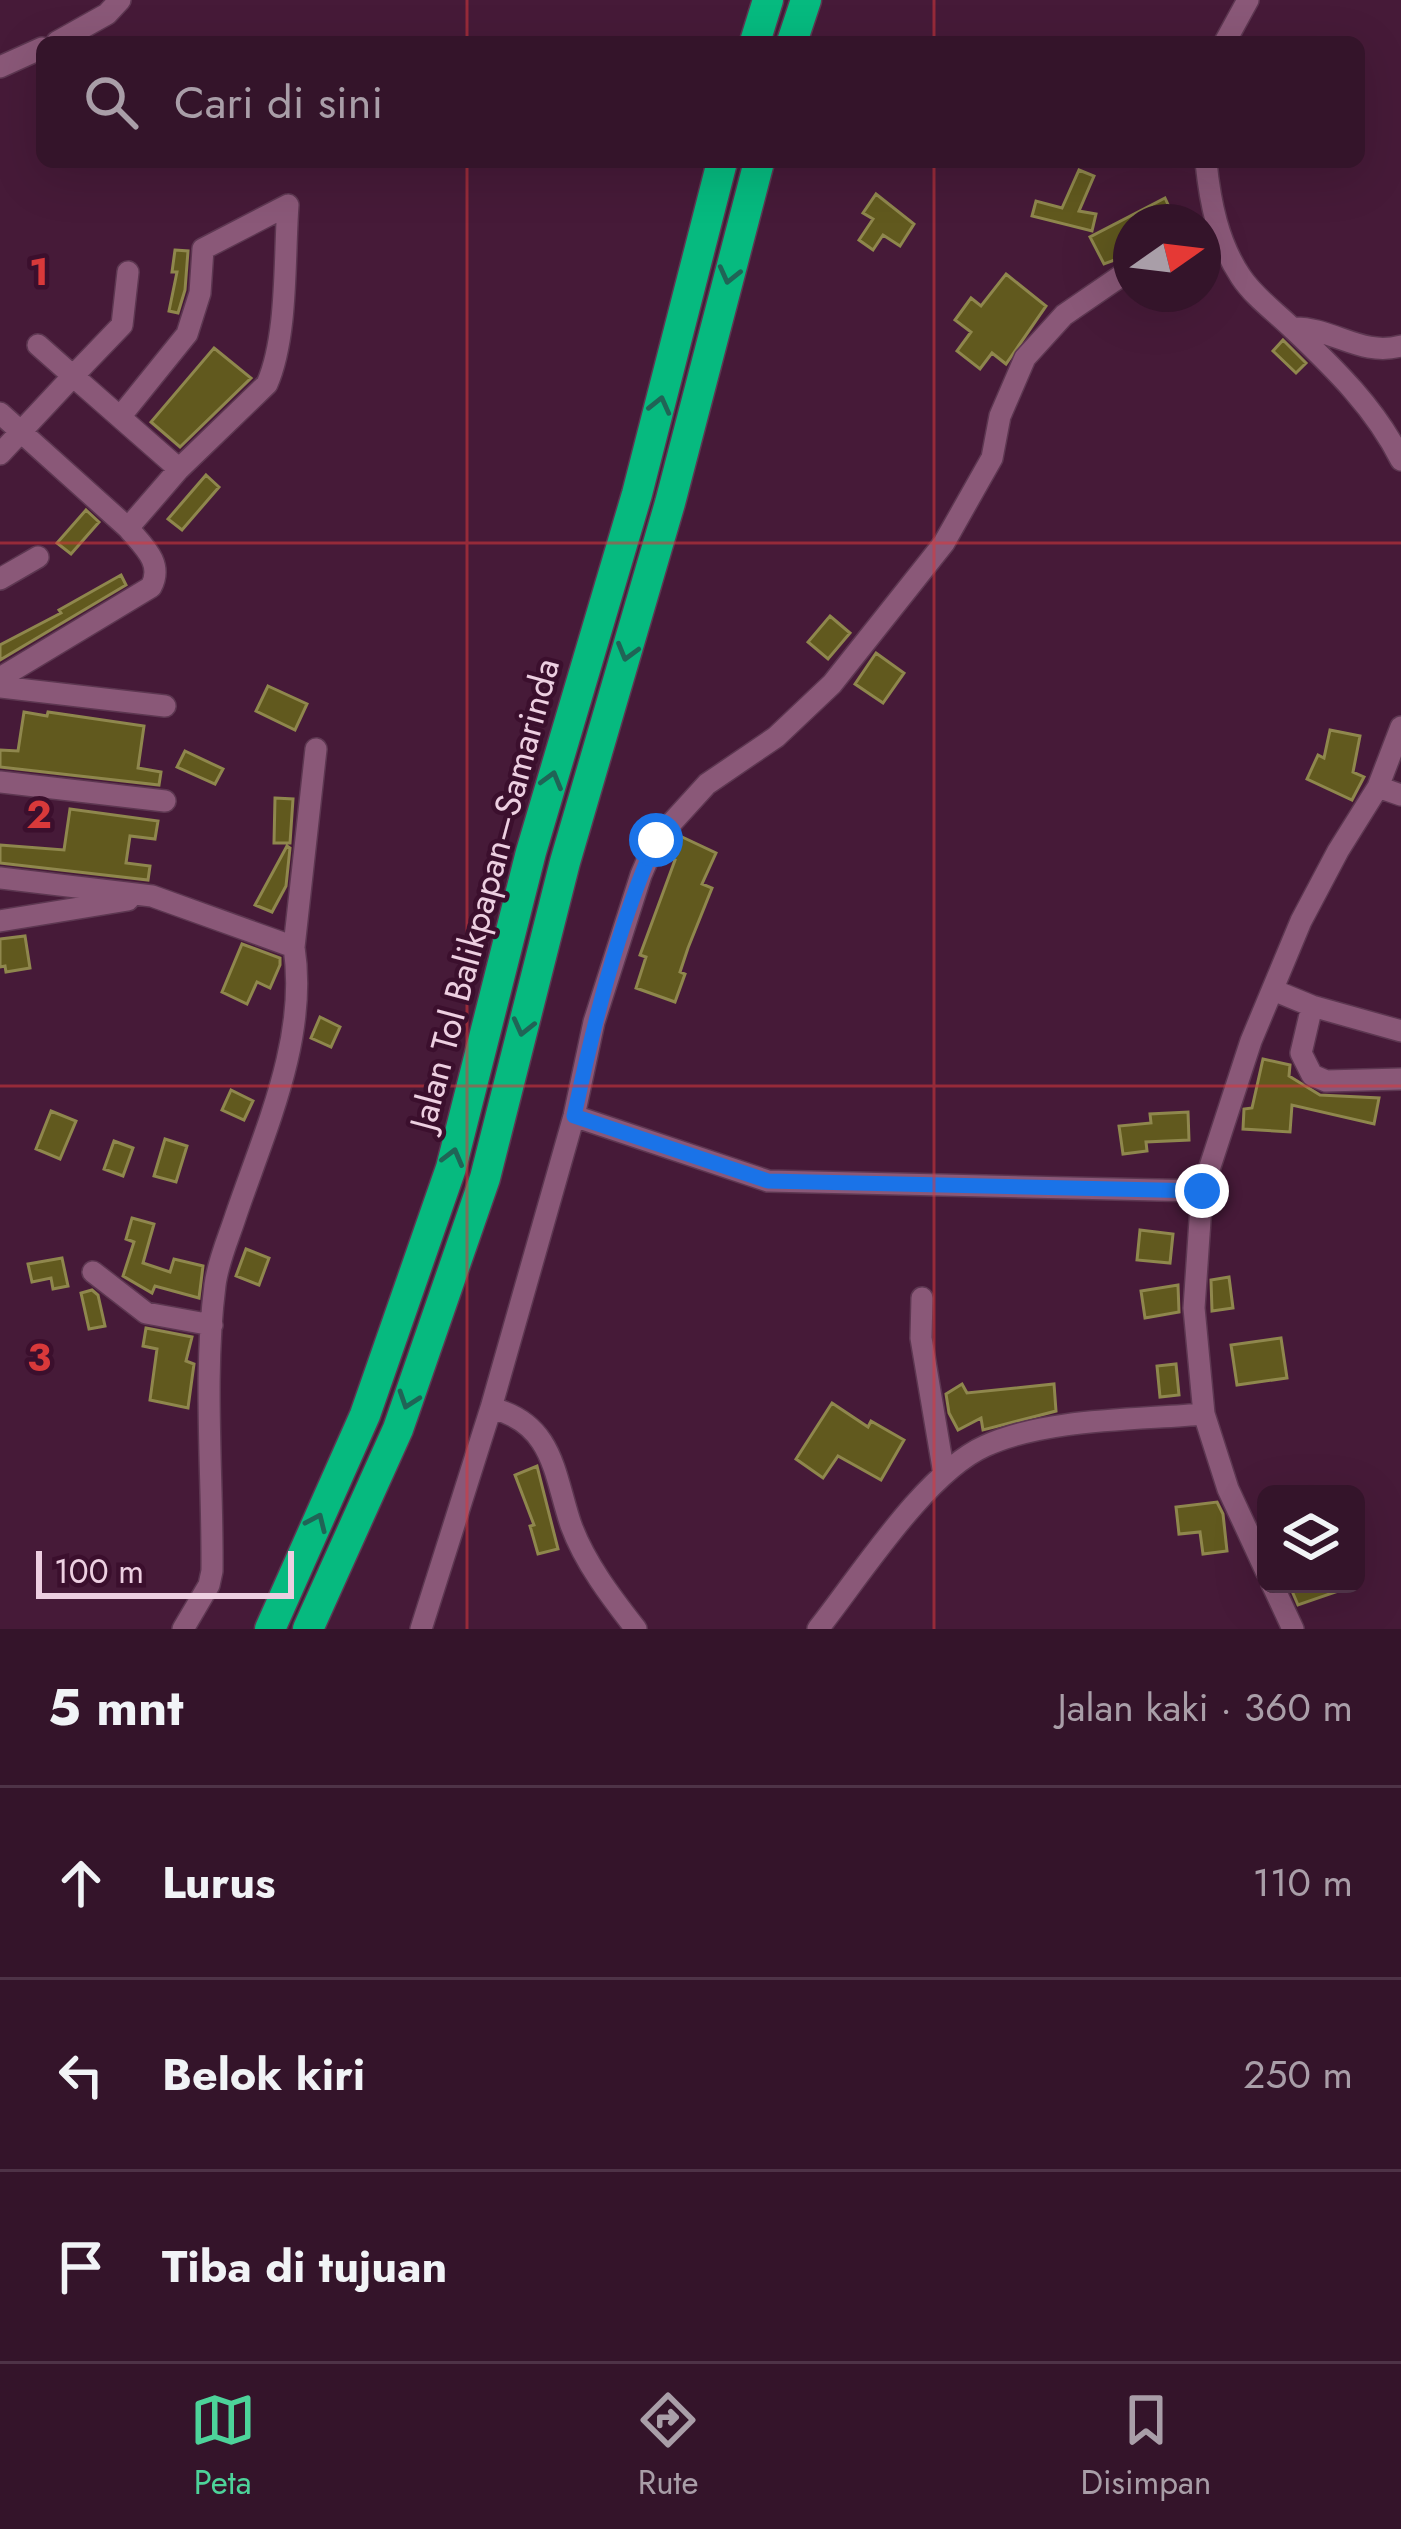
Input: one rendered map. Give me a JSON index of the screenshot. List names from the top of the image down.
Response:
{
  "streets": {
    "highway": ["Jalan Tol Balikpapan–Samarinda"]
  },
  "scale_bar": "100 m",
  "north": "right",
  "page": {
    "search": "Cari di sini",
    "scale": "100 m",
    "heading": ["5 mnt", "Jalan kaki · 360 m"],
    "list": [
      ["Lurus", "110 m"],
      ["Belok kiri", "250 m"],
      "Tiba di tujuan"
    ],
    "nav": ["Peta", "Rute", "Disimpan"]
  },
  "grid": {
    "rows": ["1", "2", "3"]
  }
}
